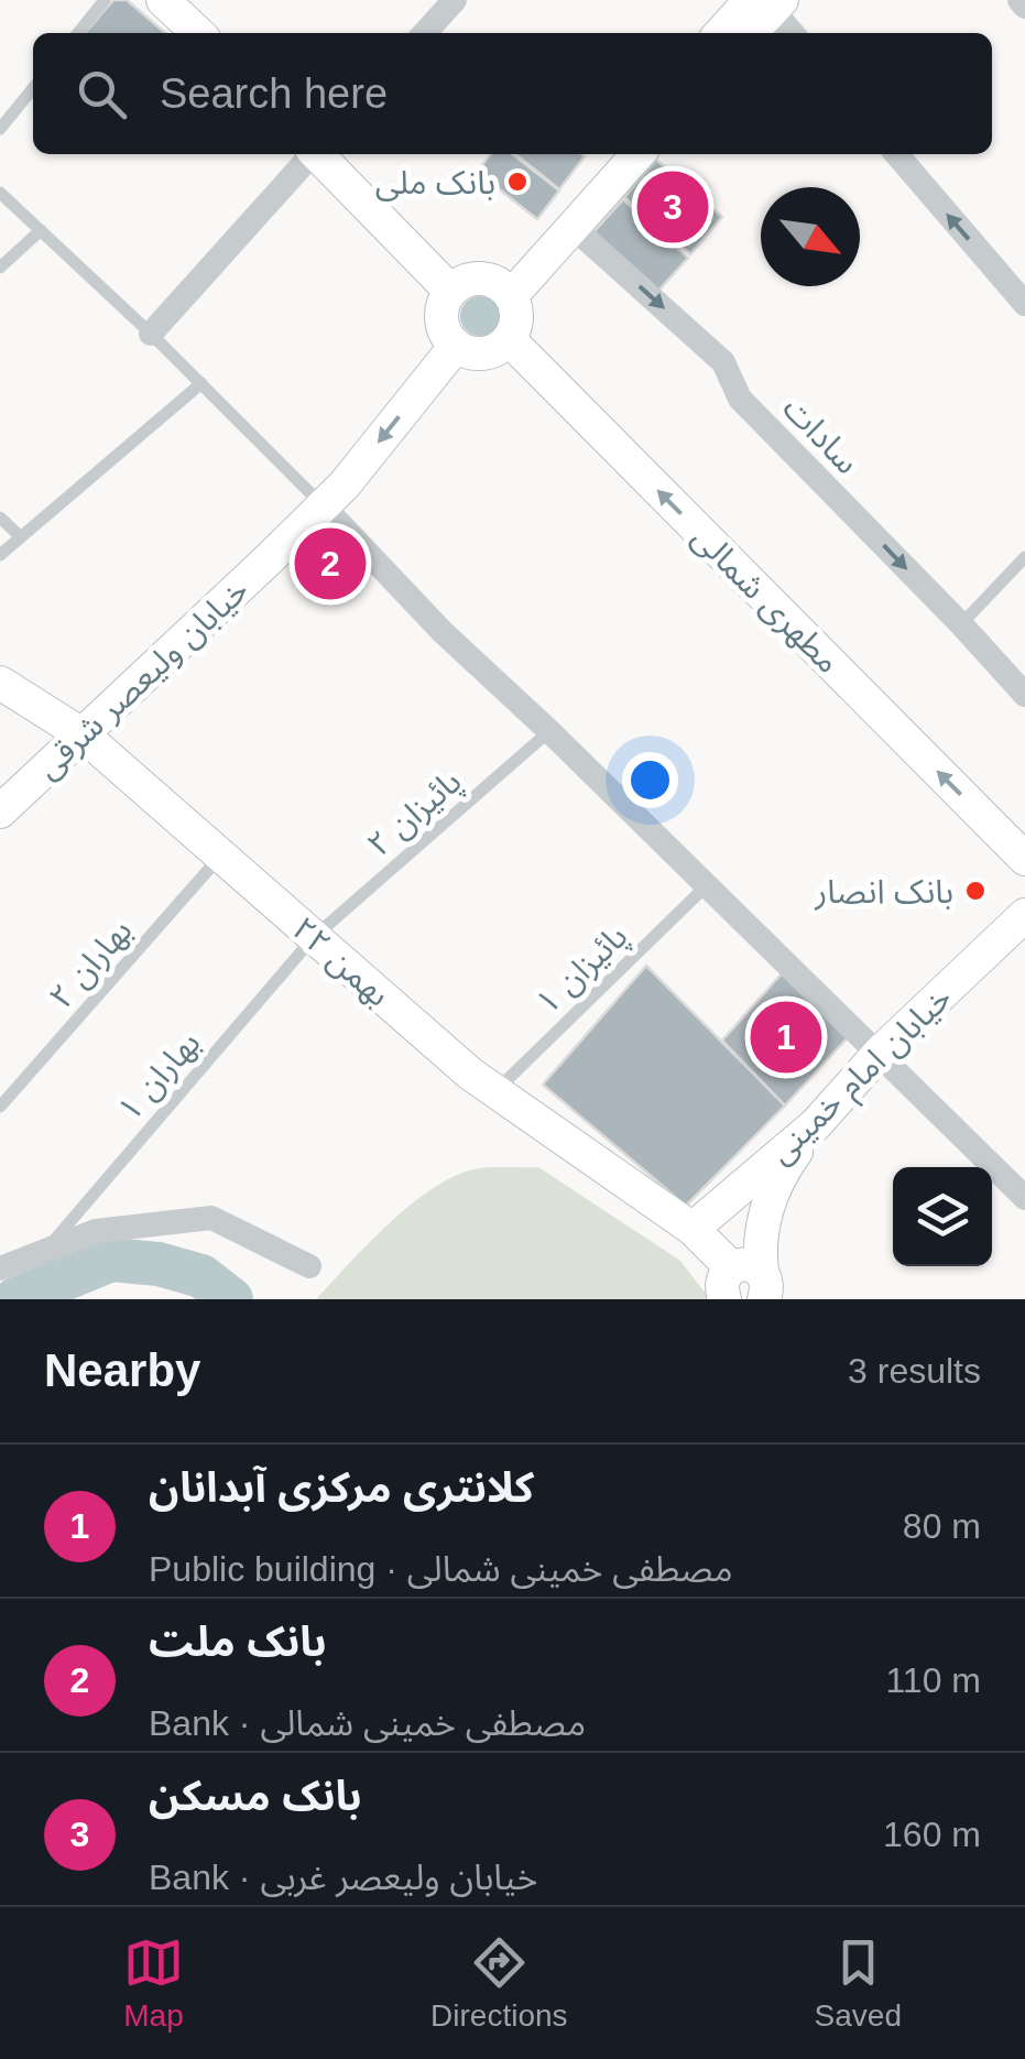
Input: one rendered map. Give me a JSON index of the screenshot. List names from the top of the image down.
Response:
{
  "streets": {
    "main road": [
      "مطهری شمالی",
      "خیابان ولیعصر شرقی",
      "۲۲ بهمن",
      "خیابان امام خمینی"
    ],
    "street": ["سادات"],
    "lane": [
      "پائیزان ۲",
      "بهاران ۲",
      "پائیزان ۱",
      "بهاران ۱"
    ]
  },
  "crossings": [
    ["مطهری شمالی", "خیابان ولیعصر شرقی"],
    ["خیابان ولیعصر شرقی", "۲۲ بهمن"],
    ["پائیزان ۲", "۲۲ بهمن"],
    ["پائیزان ۲", "بهاران ۱"],
    ["۲۲ بهمن", "بهاران ۲"],
    ["۲۲ بهمن", "پائیزان ۱"],
    ["۲۲ بهمن", "خیابان امام خمینی"],
    ["۲۲ بهمن", "بهاران ۱"]
  ],
  "one_way": ["سادات", "مطهری شمالی"],
  "places": ["بانک ملی", "بانک انصار"],
  "north": "bottom right",
  "page": {
    "search": "Search here",
    "pins": ["3", "2", "1"],
    "heading": ["Nearby", "3 results"],
    "list": [
      {
        "mark": "1",
        "name": "کلانتری مرکزی آبدانان",
        "note": "Public building · مصطفی خمینی شمالی",
        "value": "80 m"
      },
      {
        "mark": "2",
        "name": "بانک ملت",
        "note": "Bank · مصطفی خمینی شمالی",
        "value": "110 m"
      },
      {
        "mark": "3",
        "name": "بانک مسکن",
        "note": "Bank · خیابان ولیعصر غربی",
        "value": "160 m"
      }
    ],
    "nav": ["Map", "Directions", "Saved"]
  }
}
